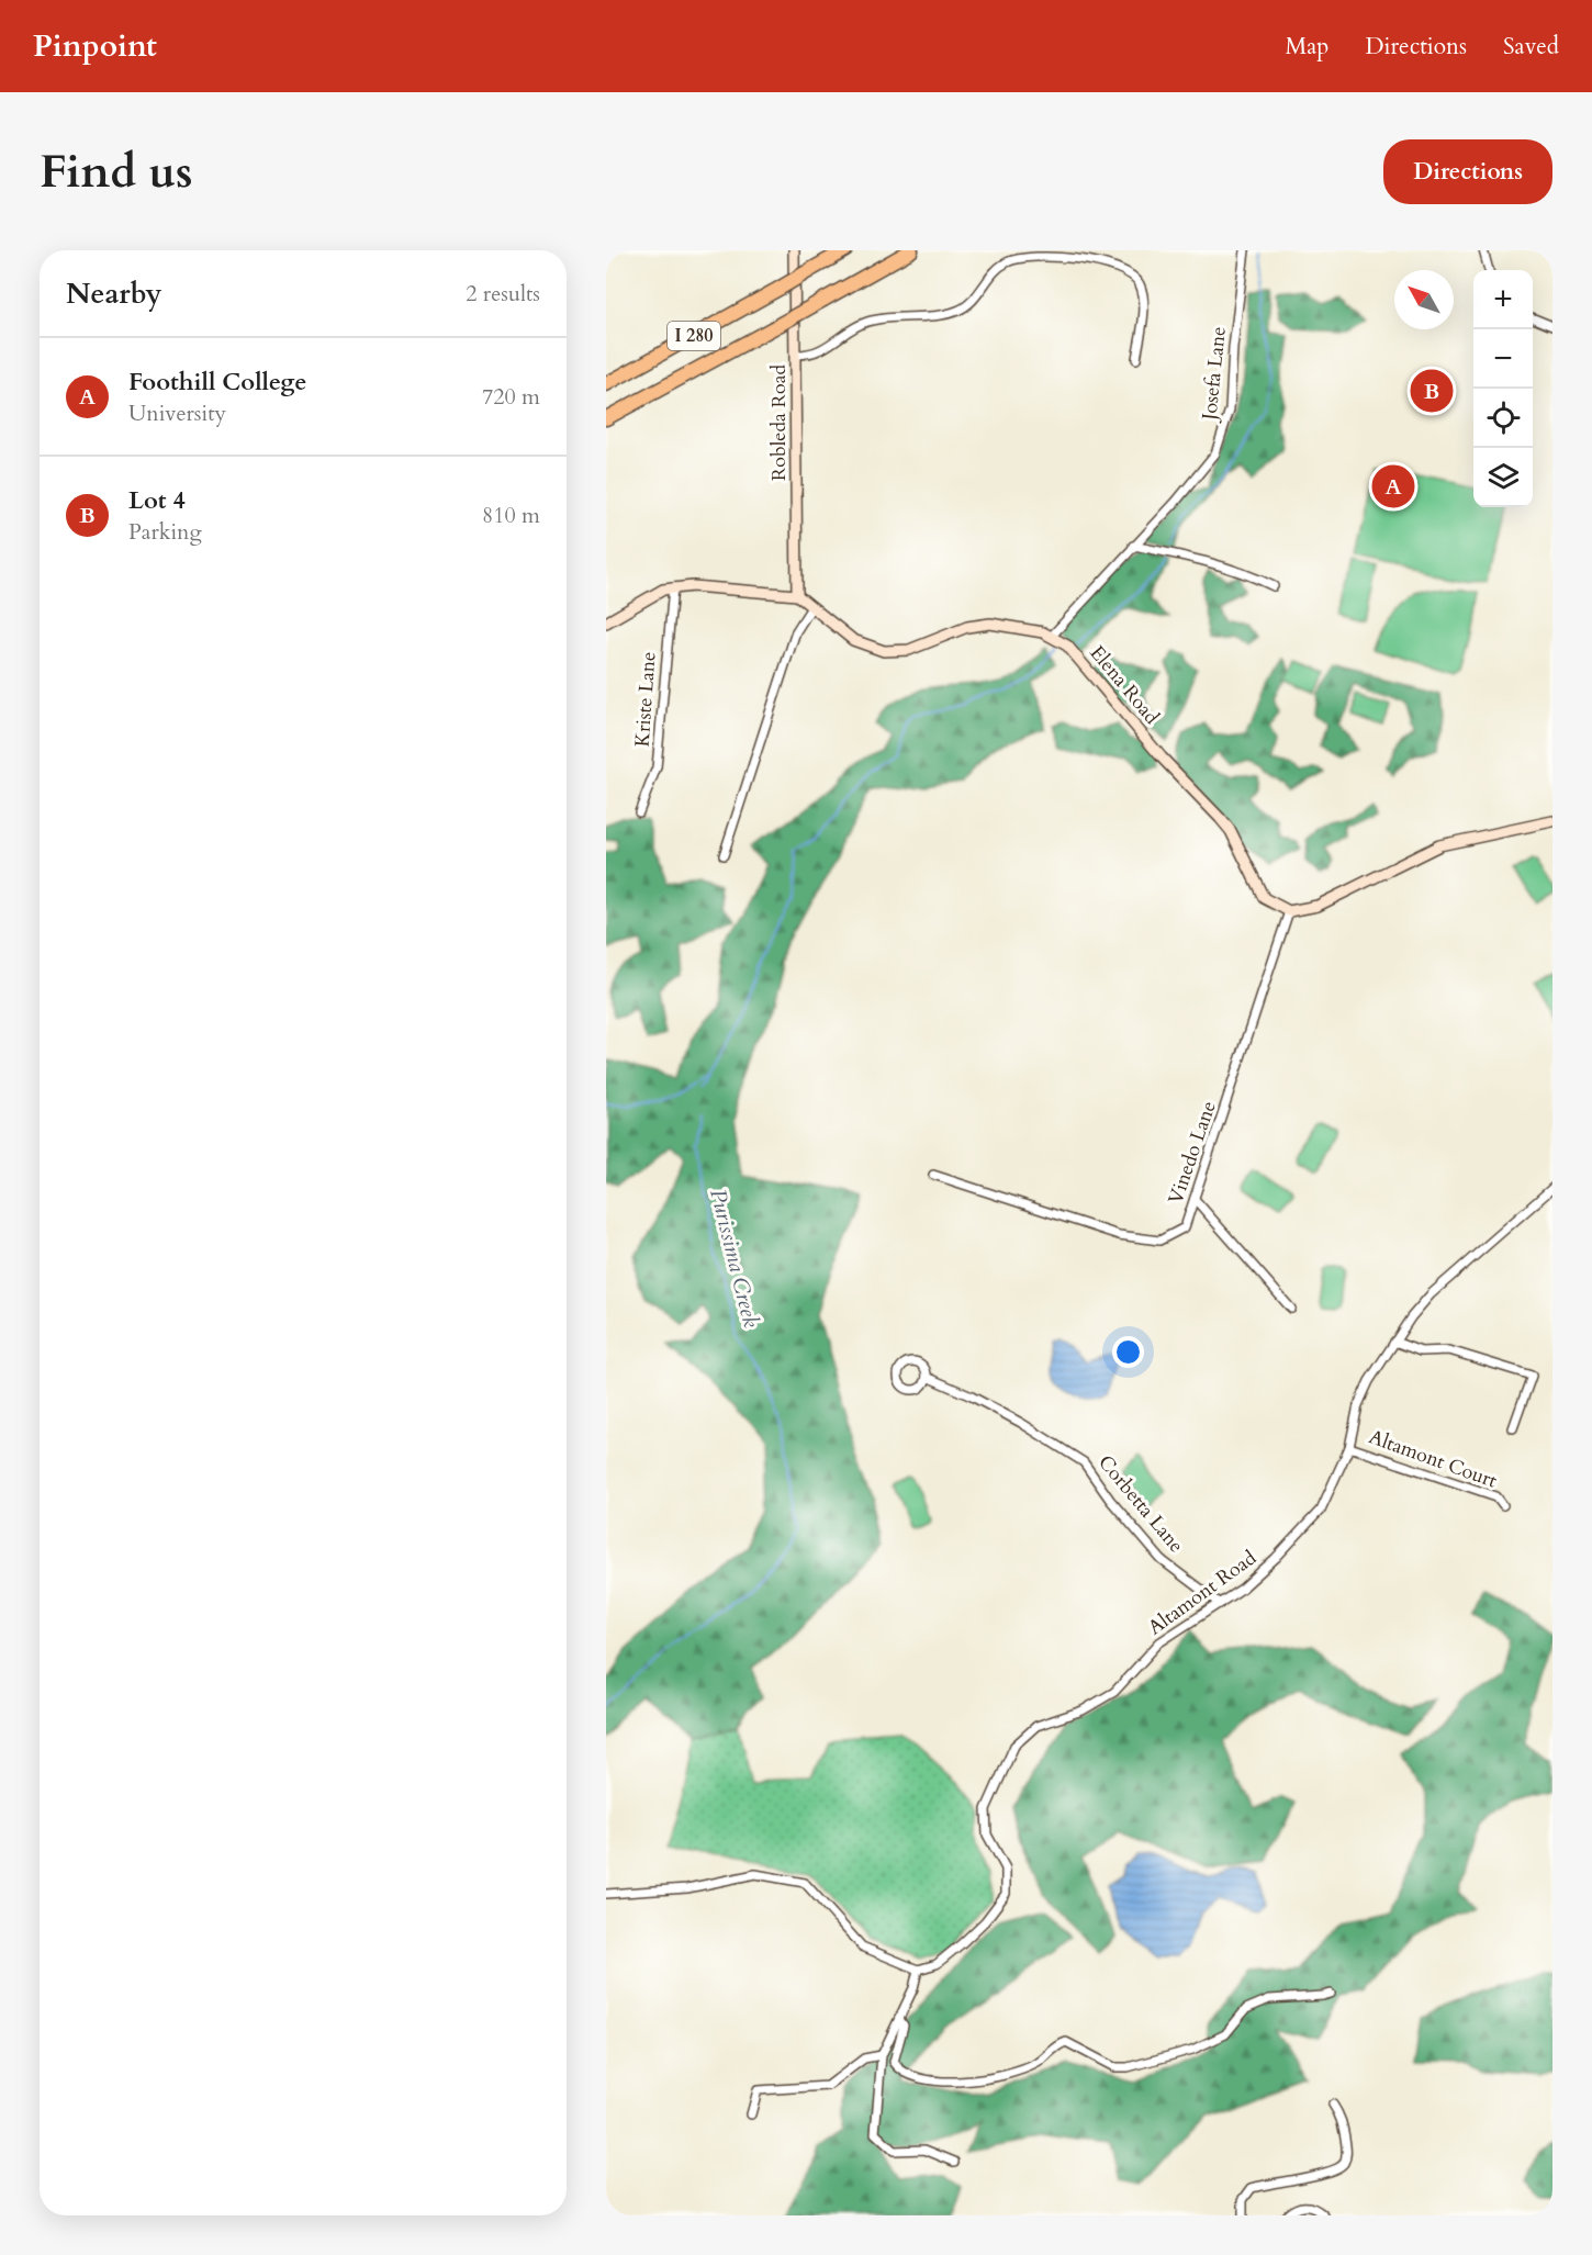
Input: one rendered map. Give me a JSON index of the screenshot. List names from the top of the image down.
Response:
{
  "streets": {
    "highway": ["I 280"],
    "street": [
      "Josefa Lane",
      "Robleda Road",
      "Elena Road",
      "Kriste Lane",
      "Vinedo Lane",
      "Altamont Court",
      "Corbetta Lane",
      "Altamont Road"
    ]
  },
  "crossings": [
    ["Josefa Lane", "Elena Road"],
    ["Robleda Road", "Elena Road"],
    ["Elena Road", "Vinedo Lane"],
    ["Altamont Court", "Altamont Road"],
    ["Corbetta Lane", "Altamont Road"]
  ],
  "water": ["Purissima Creek"],
  "north": "top left",
  "page": {
    "header": "Pinpoint",
    "nav": ["Map", "Directions", "Saved"],
    "buttons": "Directions",
    "title": "Find us",
    "heading": ["Nearby", "2 results"],
    "map_buttons": ["+", "−"],
    "list": [
      {
        "mark": "A",
        "name": "Foothill College",
        "note": "University",
        "value": "720 m"
      },
      {
        "mark": "B",
        "name": "Lot 4",
        "note": "Parking",
        "value": "810 m"
      }
    ],
    "pins": ["B", "A"]
  }
}
